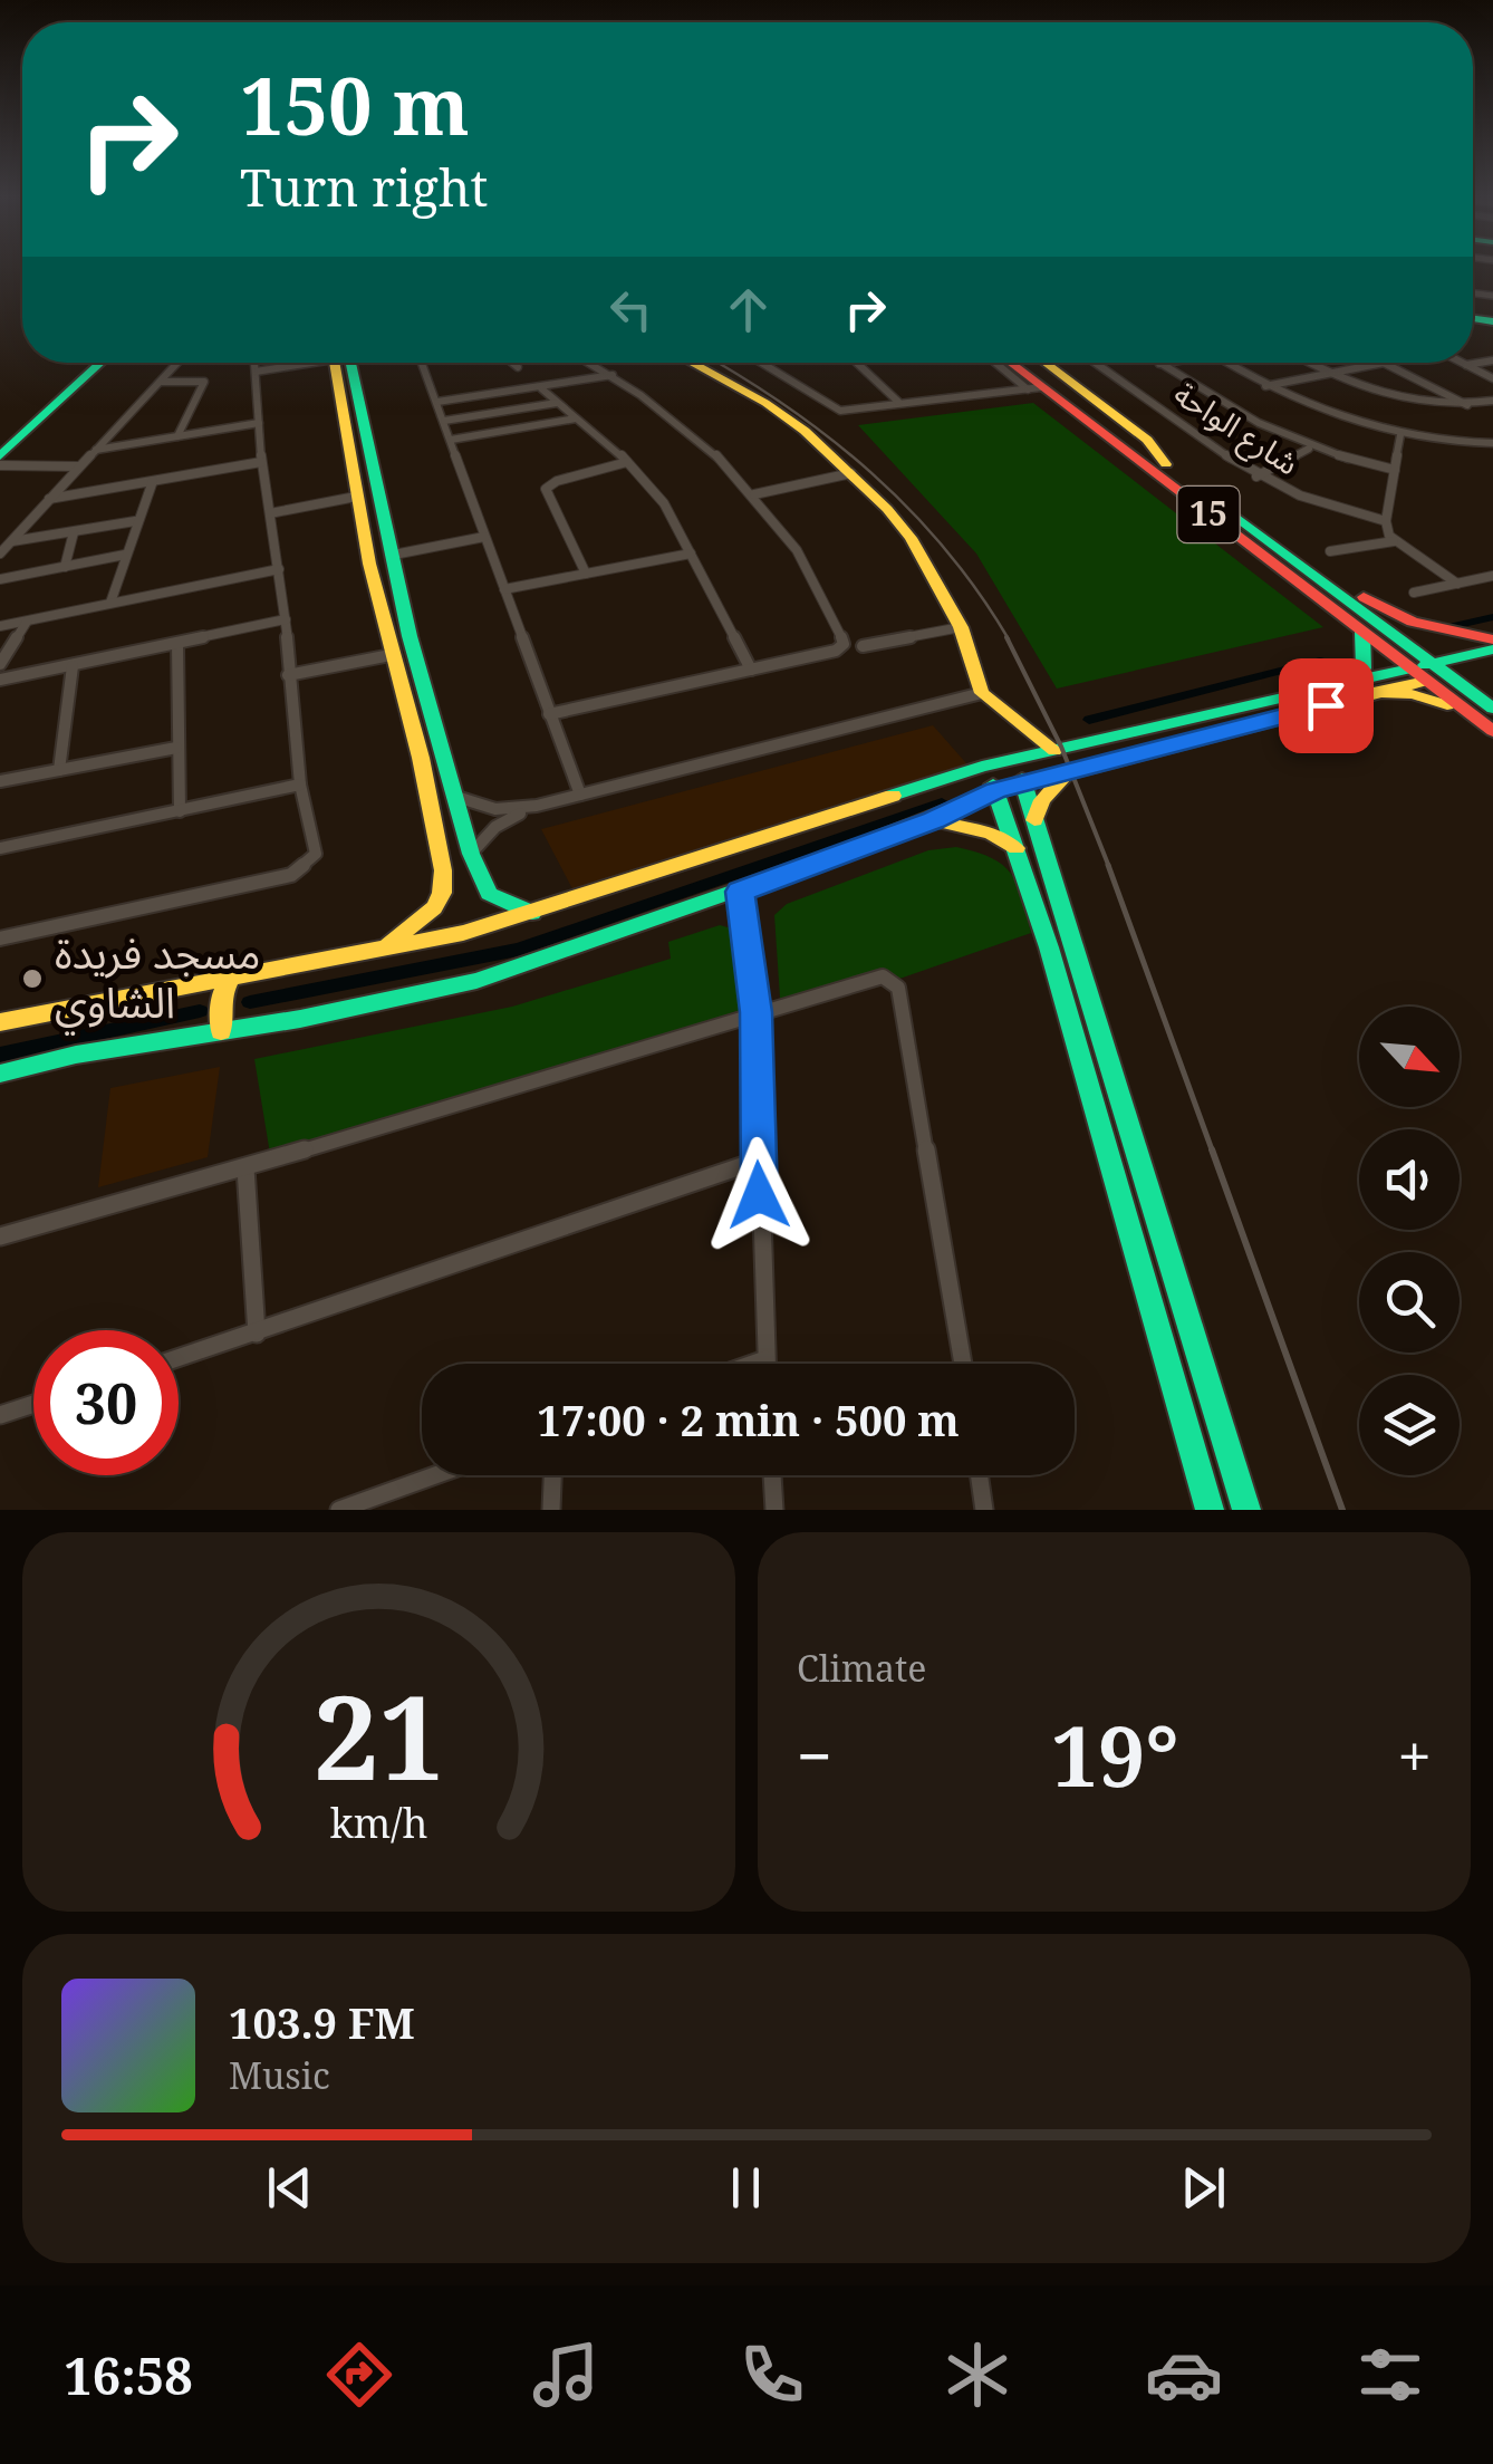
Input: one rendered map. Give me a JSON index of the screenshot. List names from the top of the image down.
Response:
{
  "streets": {
    "main road": ["15"],
    "street": ["شارع الواحة"]
  },
  "places": ["مسجد فريدة الشاوي"],
  "north": "bottom right",
  "page": {
    "turn": ["150 m", "Turn right"],
    "limit": "30",
    "trip": "17:00 · 2 min · 500 m",
    "tile": "Climate",
    "heat": ["−", "19°", "+"],
    "song": ["103.9 FM", "Music"],
    "tabs": "16:58",
    "gauge": ["21", "km/h"]
  }
}
